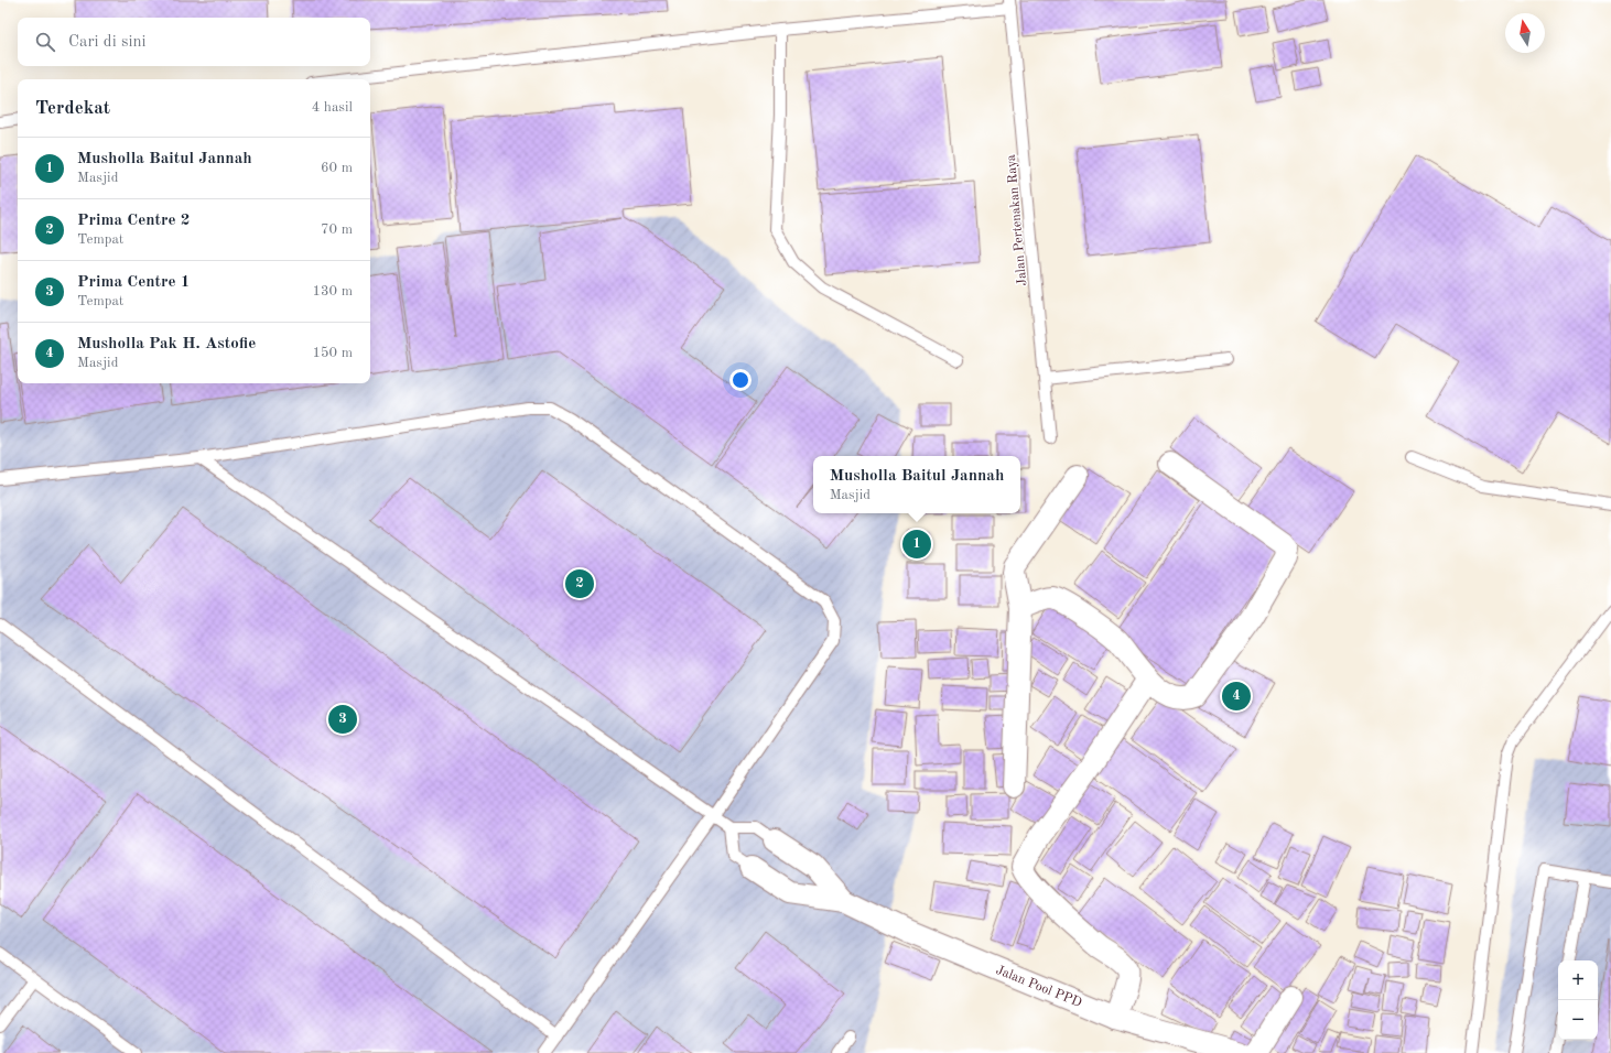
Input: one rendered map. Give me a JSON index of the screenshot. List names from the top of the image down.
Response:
{
  "streets": {
    "street": ["Jalan Pool PPD"],
    "lane": ["Jalan Pertenakan Raya"]
  },
  "north": "top",
  "page": {
    "search": "Cari di sini",
    "heading": ["Terdekat", "4 hasil"],
    "list": [
      {
        "mark": "1",
        "name": "Musholla Baitul Jannah",
        "note": "Masjid",
        "value": "60 m"
      },
      {
        "mark": "2",
        "name": "Prima Centre 2",
        "note": "Tempat",
        "value": "70 m"
      },
      {
        "mark": "3",
        "name": "Prima Centre 1",
        "note": "Tempat",
        "value": "130 m"
      },
      {
        "mark": "4",
        "name": "Musholla Pak H. Astofie",
        "note": "Masjid",
        "value": "150 m"
      }
    ],
    "popup": ["Musholla Baitul Jannah", "Masjid"],
    "pins": [
      "1",
      "2",
      "4",
      "3"
    ],
    "map_buttons": ["+", "−"]
  }
}
